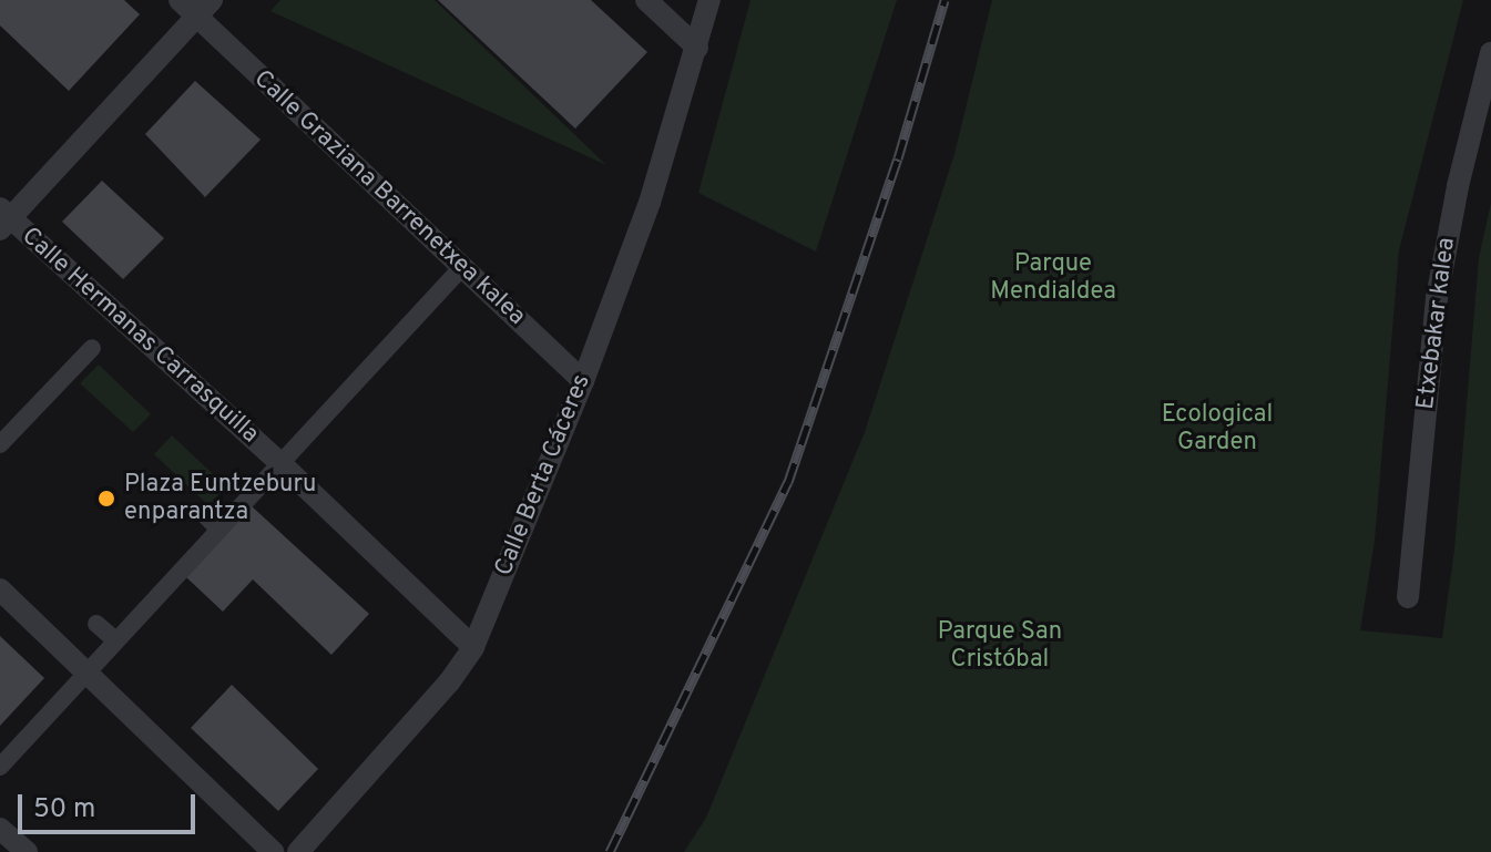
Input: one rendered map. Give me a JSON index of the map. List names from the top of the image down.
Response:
{
  "streets": {
    "street": [
      "Calle Graziana Barrenetxea kalea",
      "Etxebakar kalea",
      "Calle Hermanas Carrasquilla",
      "Calle Berta Cáceres"
    ]
  },
  "crossings": [
    ["Calle Graziana Barrenetxea kalea", "Calle Berta Cáceres"],
    ["Calle Hermanas Carrasquilla", "Calle Berta Cáceres"]
  ],
  "parks": ["Parque Mendialdea", "Ecological Garden", "Parque San Cristóbal"],
  "places": ["Plaza Euntzeburu enparantza"],
  "scale_bar": "50 m"
}
